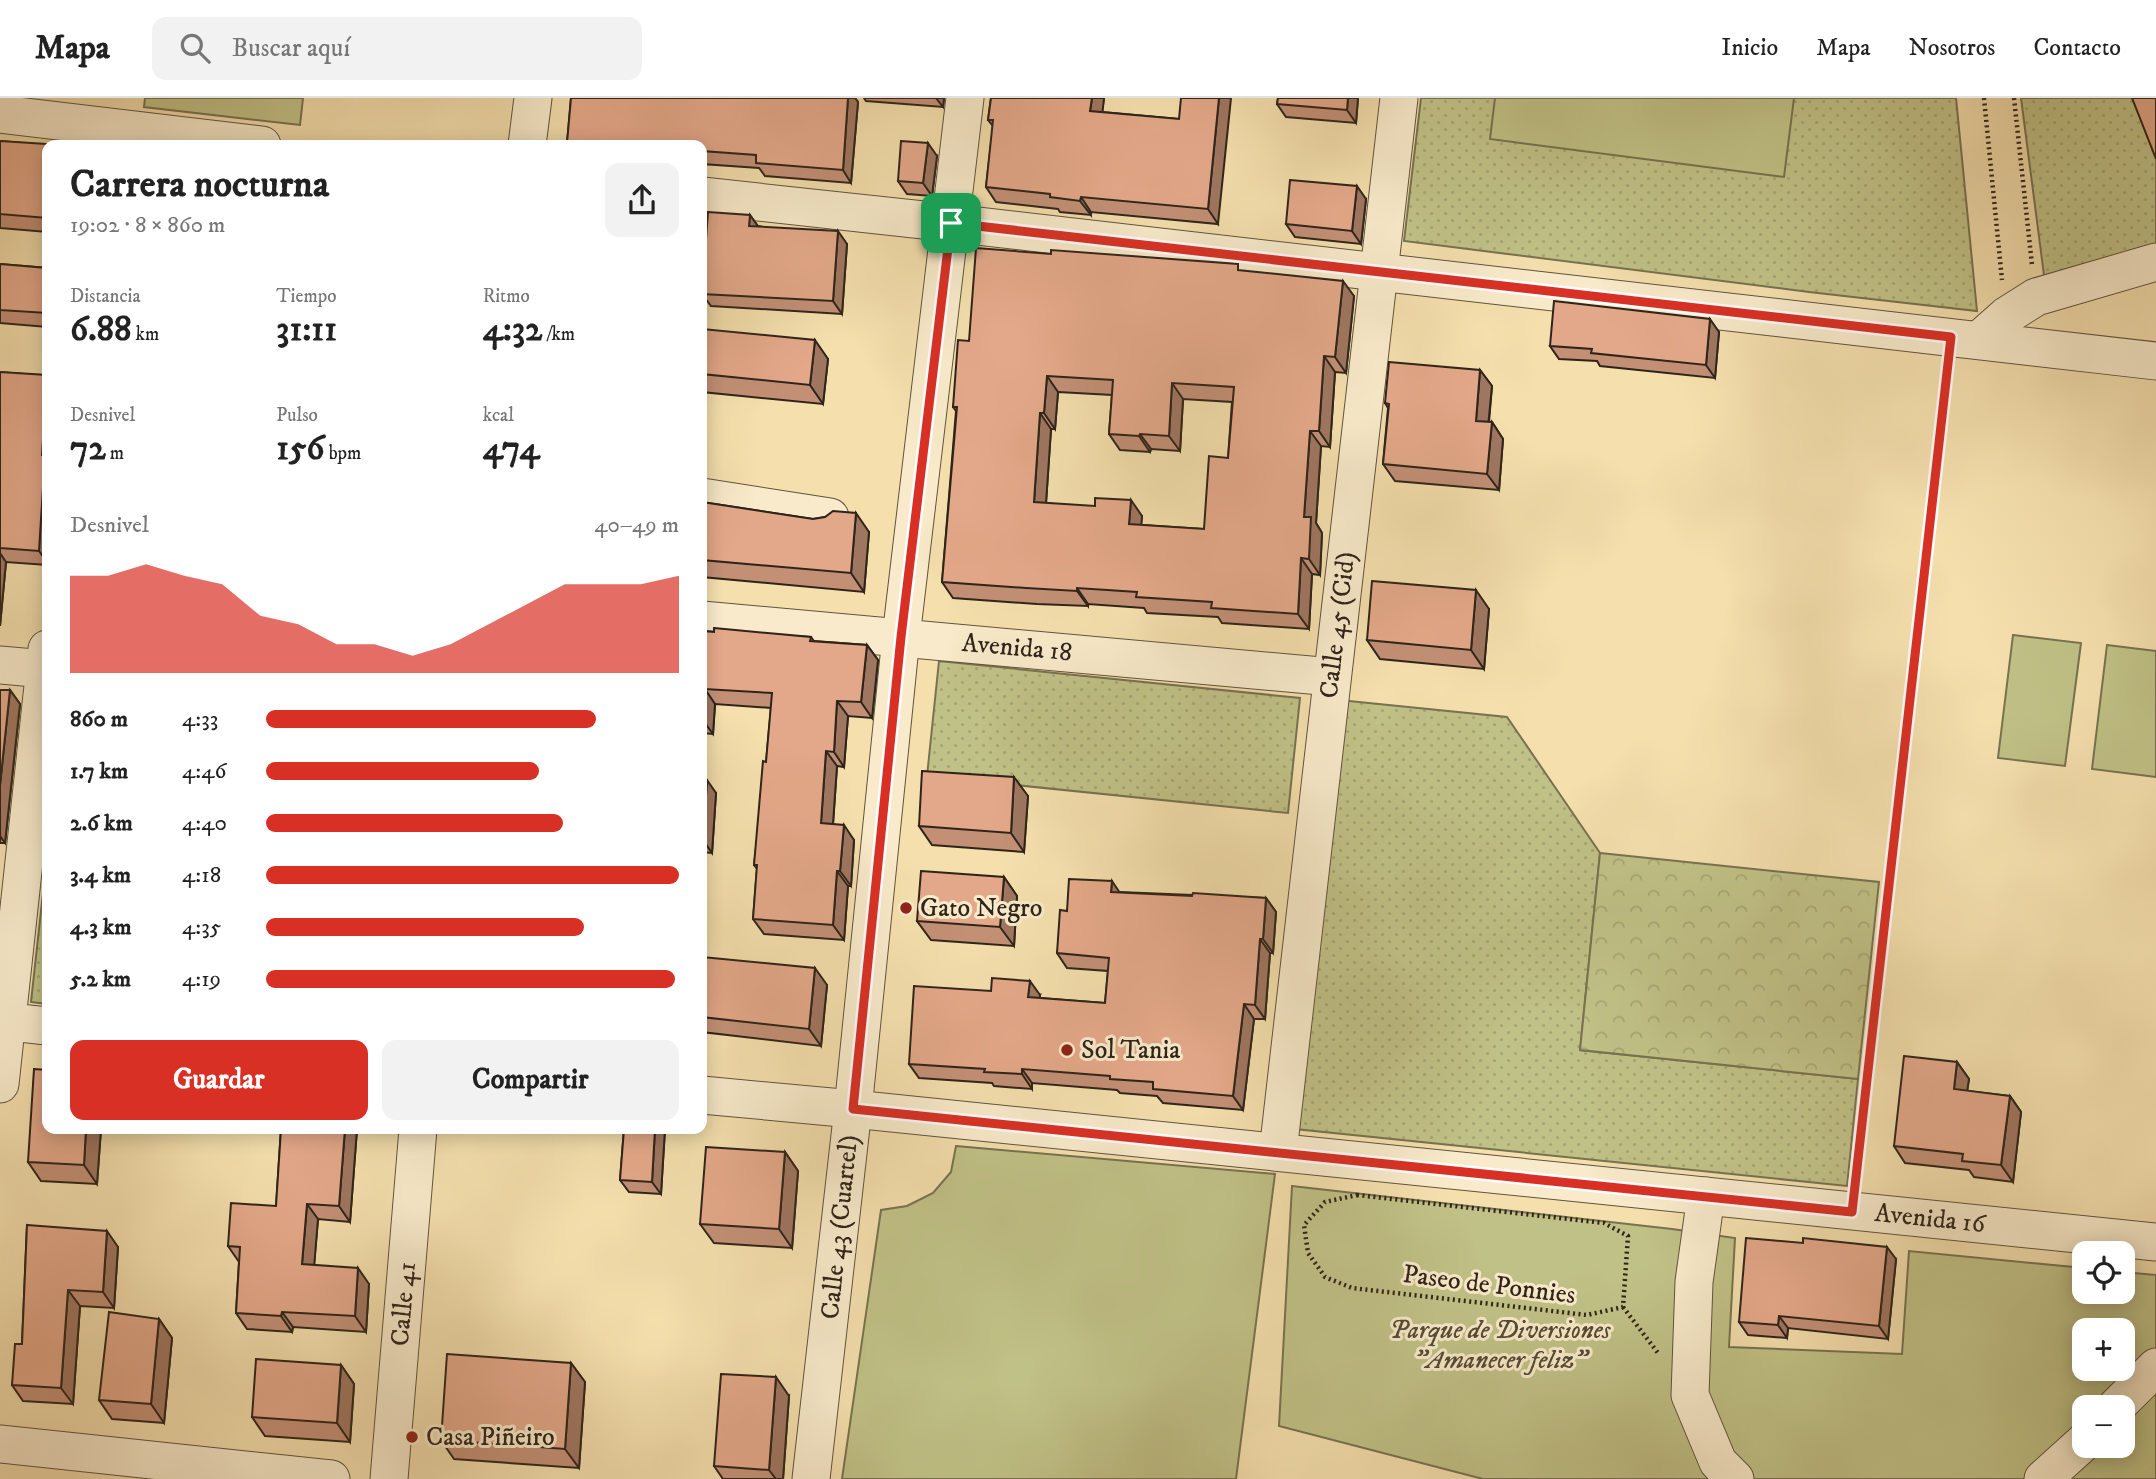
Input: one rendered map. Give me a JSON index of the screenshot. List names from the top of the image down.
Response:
{
  "streets": {
    "street": [
      "Calle 45 (Cid)",
      "Avenida 18",
      "Avenida 16",
      "Calle 43 (Cuartel)",
      "Calle 41"
    ],
    "path": ["Paseo de Ponnies"]
  },
  "crossings": [
    ["Calle 45 (Cid)", "Avenida 18"],
    ["Calle 45 (Cid)", "Avenida 16"],
    ["Avenida 18", "Calle 43 (Cuartel)"],
    ["Avenida 16", "Calle 43 (Cuartel)"]
  ],
  "parks": ["Parque de Diversiones \"Amanecer feliz\""],
  "places": ["Gato Negro", "Sol Tania", "Casa Piñeiro"],
  "page": {
    "header": "Mapa",
    "search": "Buscar aquí",
    "nav": [
      "Inicio",
      "Mapa",
      "Nosotros",
      "Contacto"
    ],
    "heading": ["Carrera nocturna", "19:02 · 8 × 860 m"],
    "stats": [
      ["Distancia", "6.88 km"],
      ["Tiempo", "31:11"],
      ["Ritmo", "4:32 /km"],
      ["Desnivel", "72 m"],
      ["Pulso", "156 bpm"],
      ["kcal", "474"]
    ],
    "chart": ["Desnivel", "40–49 m"],
    "list": [
      {
        "name": "860 m",
        "note": "4:33"
      },
      {
        "name": "1.7 km",
        "note": "4:46"
      },
      {
        "name": "2.6 km",
        "note": "4:40"
      },
      {
        "name": "3.4 km",
        "note": "4:18"
      },
      {
        "name": "4.3 km",
        "note": "4:35"
      },
      {
        "name": "5.2 km",
        "note": "4:19"
      }
    ],
    "buttons": ["Guardar", "Compartir"],
    "map_buttons": ["+", "−"]
  }
}
